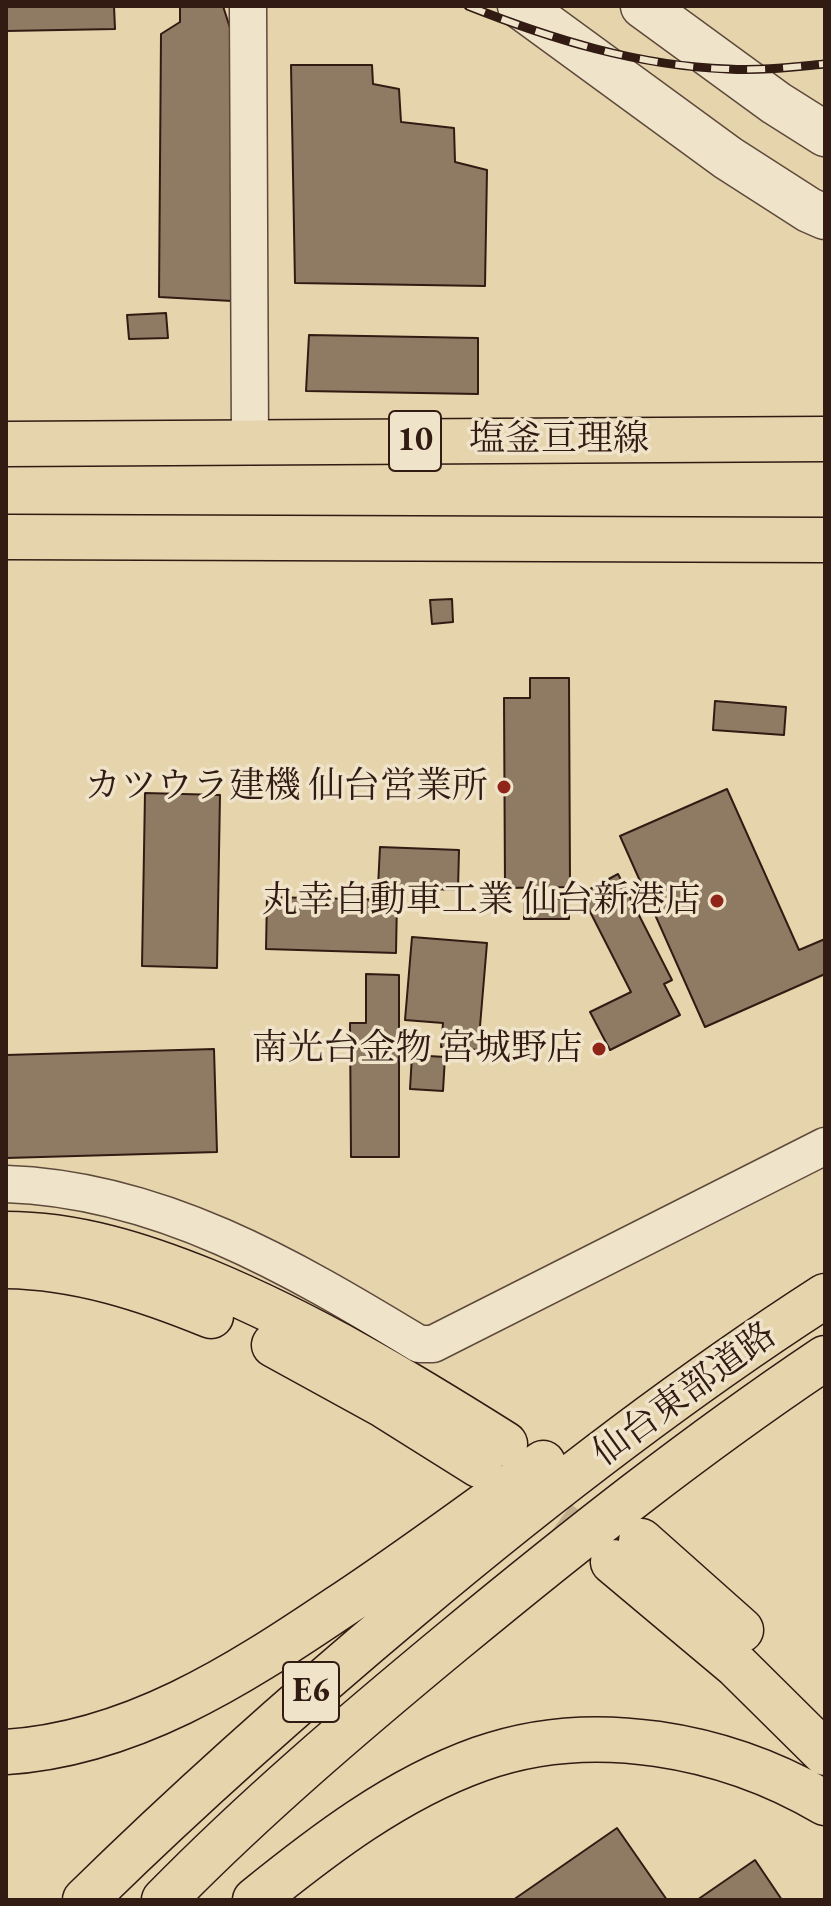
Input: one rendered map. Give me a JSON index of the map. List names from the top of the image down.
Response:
{
  "streets": {
    "main road": [
      "塩釜亘理線",
      "10",
      "仙台東部道路",
      "E6"
    ]
  },
  "crossings": [
    ["仙台東部道路", "E6"]
  ],
  "places": ["カツウラ建機 仙台営業所", "丸幸自動車工業 仙台新港店", "南光台金物 宮城野店"]
}
